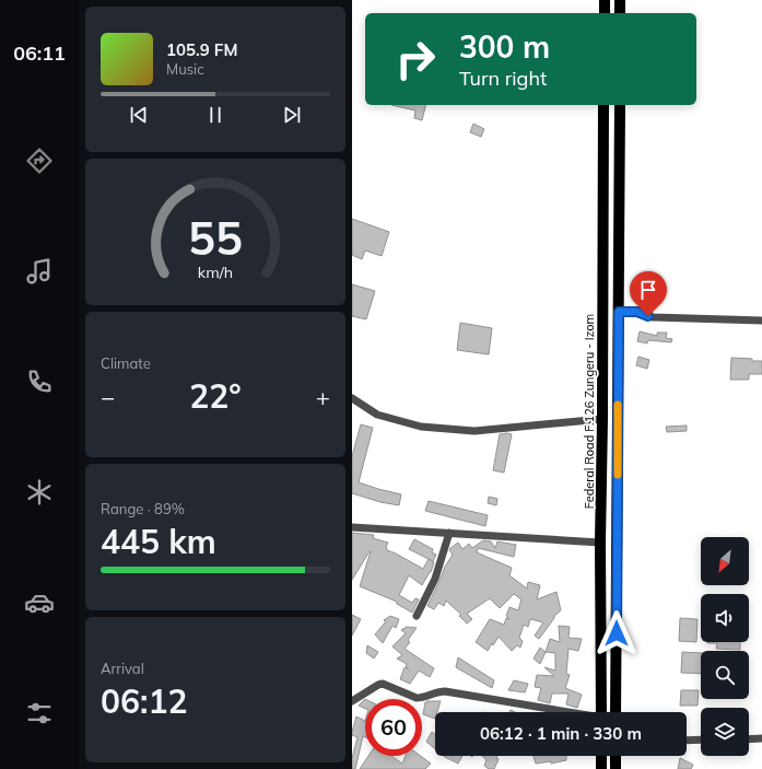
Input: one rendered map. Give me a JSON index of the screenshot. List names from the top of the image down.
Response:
{
  "streets": {
    "main road": ["Federal Road F.126 Zungeru - Izom"]
  },
  "north": "bottom left",
  "page": {
    "tabs": "06:11",
    "turn": ["300 m", "Turn right"],
    "song": ["105.9 FM", "Music"],
    "tile": [
      "Climate",
      ["Range · 89%", "445 km"],
      ["Arrival", "06:12"]
    ],
    "heat": ["−", "22°", "+"],
    "limit": "60",
    "trip": "06:12 · 1 min · 330 m",
    "gauge": ["55", "km/h"]
  }
}
